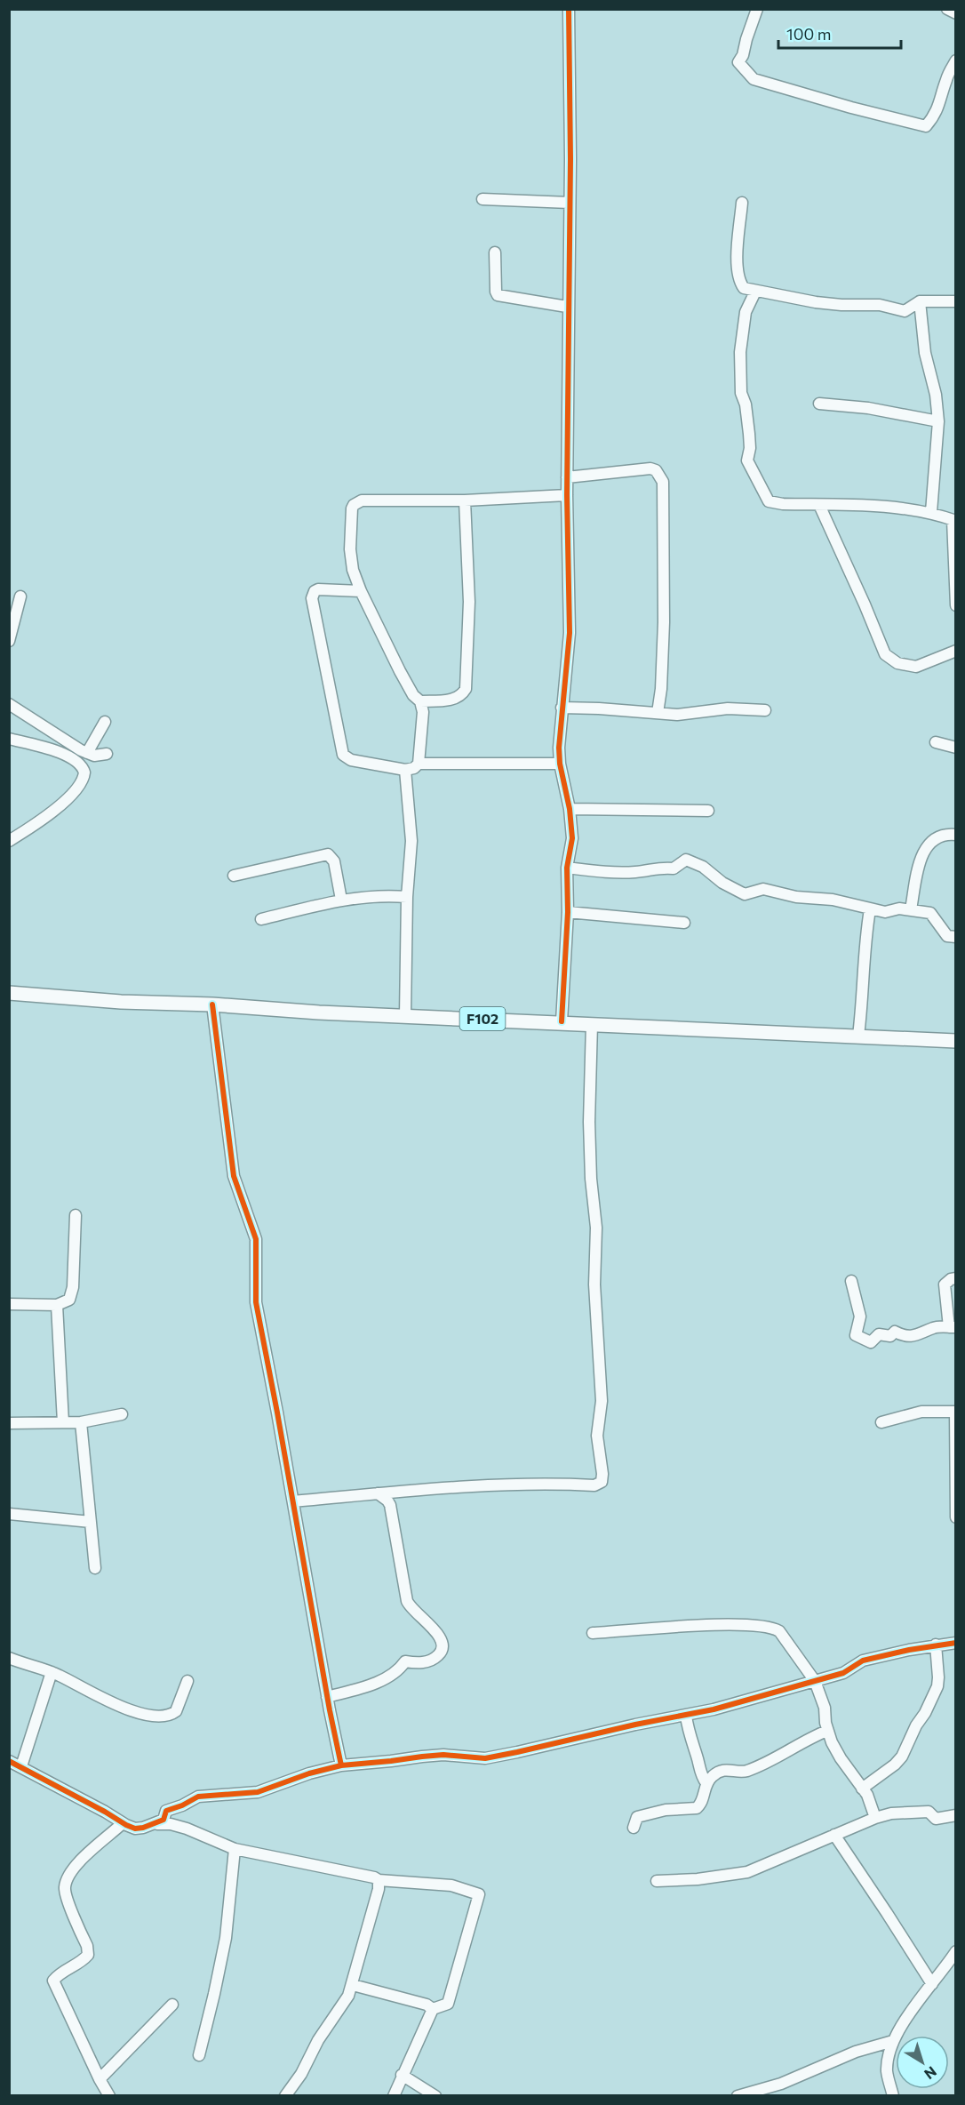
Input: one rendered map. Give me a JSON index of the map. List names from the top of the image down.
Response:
{
  "streets": {
    "main road": ["F102"]
  },
  "scale_bar": "100 m",
  "north": "bottom right"
}
